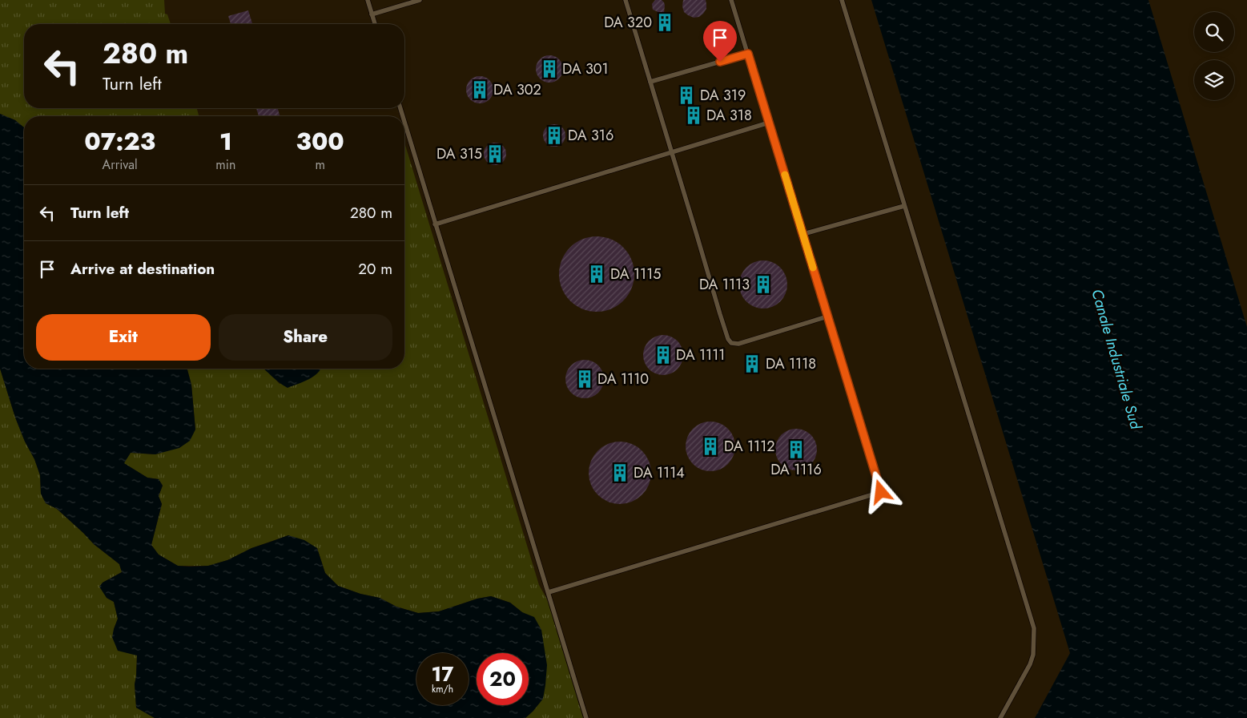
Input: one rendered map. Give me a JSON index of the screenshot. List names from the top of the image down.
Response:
{
  "water": ["Canale Industriale Sud"],
  "places": {
    "building": [
      "DA 320",
      "DA 301",
      "DA 302",
      "DA 319",
      "DA 318",
      "DA 316",
      "DA 315",
      "DA 1115",
      "DA 1113",
      "DA 1111",
      "DA 1118",
      "DA 1110",
      "DA 1112",
      "DA 1116",
      "DA 1114"
    ]
  },
  "page": {
    "turn": ["280 m", "Turn left"],
    "eta": [
      "07:23",
      "Arrival",
      "1",
      "min",
      "300",
      "m"
    ],
    "list": [
      {
        "name": "Turn left",
        "value": "280 m"
      },
      {
        "name": "Arrive at destination",
        "value": "20 m"
      }
    ],
    "buttons": ["Exit", "Share"],
    "speed": "17 km/h",
    "limit": "20"
  }
}
